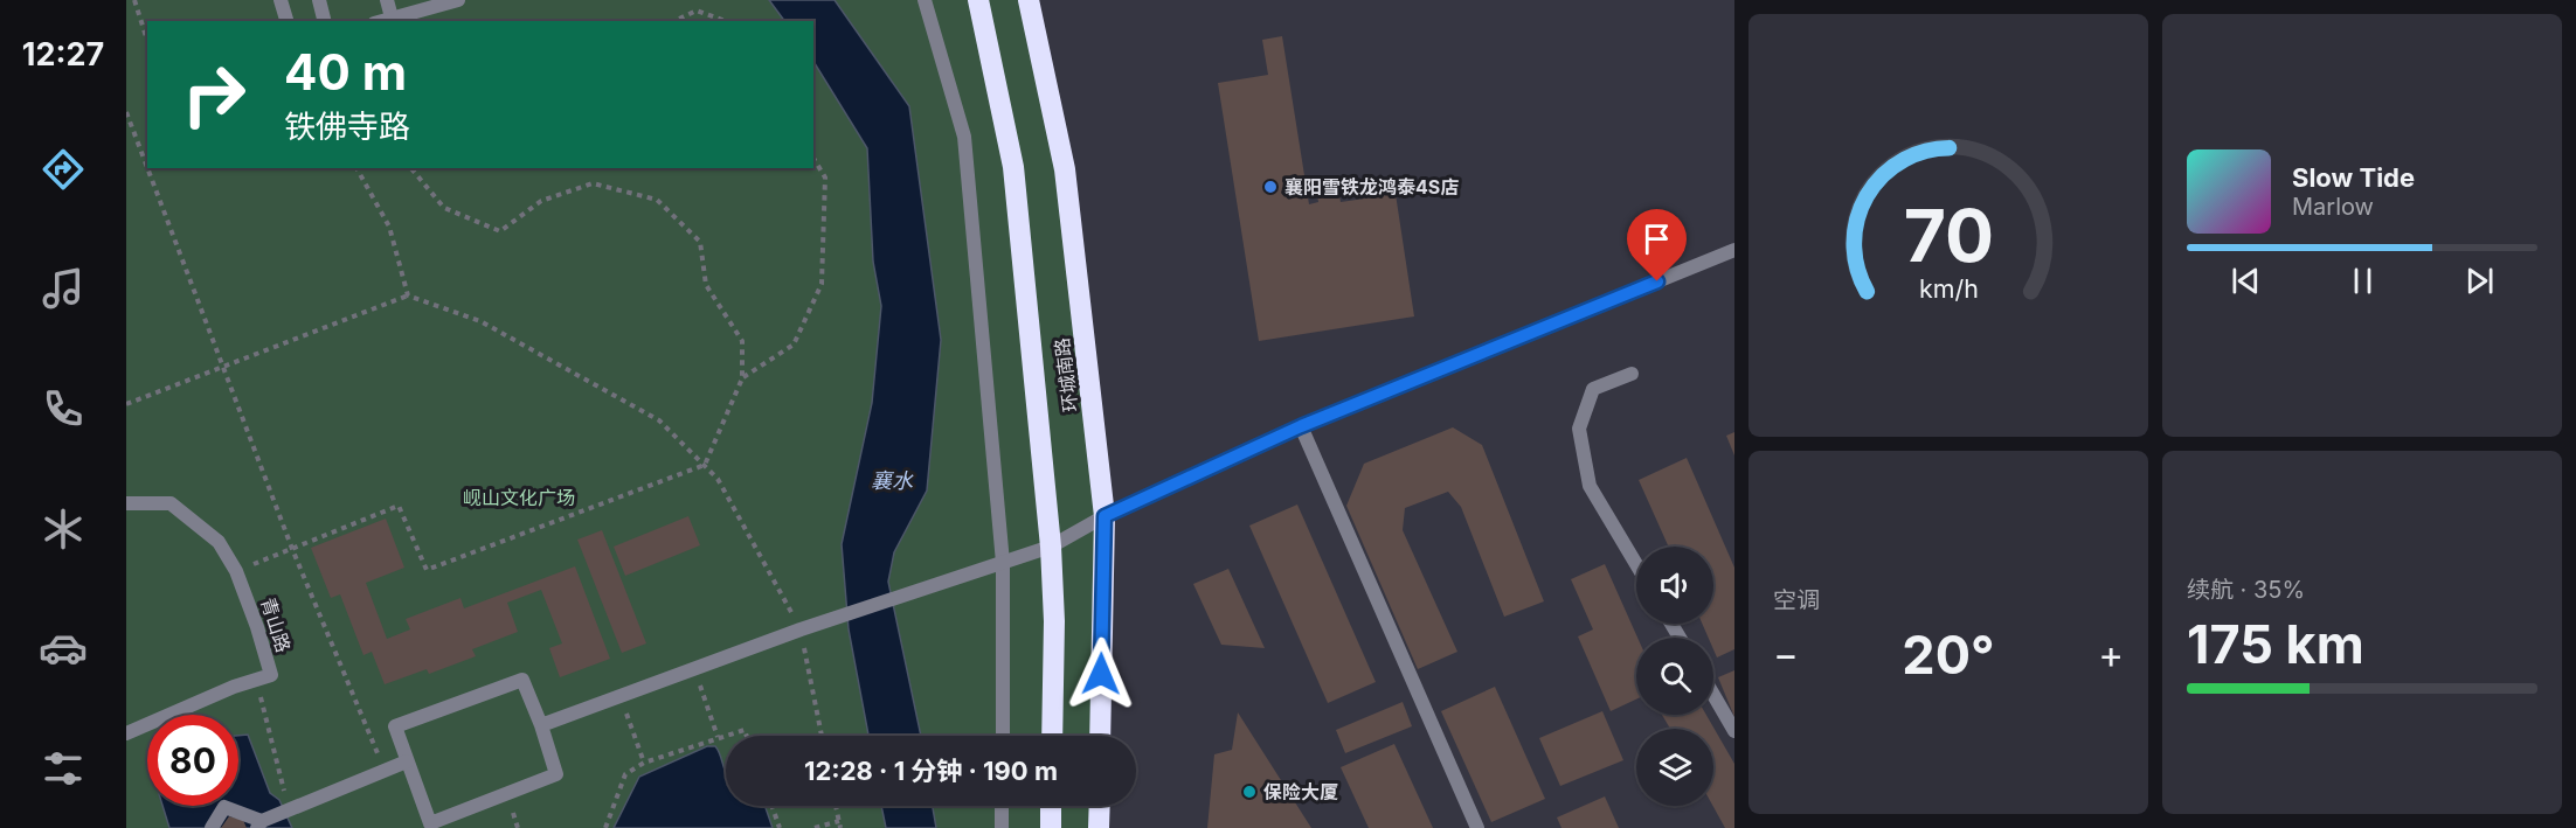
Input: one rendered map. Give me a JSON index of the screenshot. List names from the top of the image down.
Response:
{
  "streets": {
    "highway": ["环城南路"],
    "street": ["青山路"]
  },
  "water": ["襄水"],
  "parks": ["岘山文化广场"],
  "places": ["襄阳雪铁龙鸿泰4S店", "保险大厦"],
  "page": {
    "tabs": "12:27",
    "turn": ["40 m", "铁佛寺路"],
    "song": ["Slow Tide", "Marlow"],
    "tile": [
      "空调",
      ["续航 · 35%", "175 km"]
    ],
    "heat": ["−", "20°", "+"],
    "limit": "80",
    "trip": "12:28 · 1 分钟 · 190 m",
    "gauge": ["70", "km/h"]
  }
}
